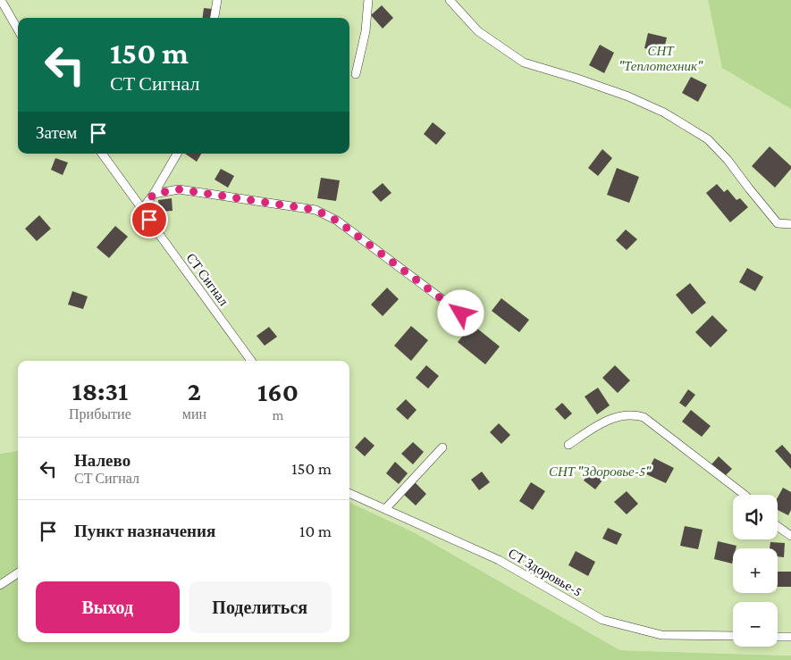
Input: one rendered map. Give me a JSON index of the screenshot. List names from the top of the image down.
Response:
{
  "streets": {
    "lane": ["СТ Сигнал", "СТ Здоровье-5"]
  },
  "parks": ["СНТ \"Теплотехник\"", "СНТ \"Здоровье-5\""],
  "page": {
    "turn": ["150 m", "СТ Сигнал"],
    "then": "Затем",
    "eta": [
      "18:31",
      "Прибытие",
      "2",
      "мин",
      "160",
      "m"
    ],
    "list": [
      {
        "name": "Налево",
        "note": "СТ Сигнал",
        "value": "150 m"
      },
      {
        "name": "Пункт назначения",
        "value": "10 m"
      }
    ],
    "map_buttons": ["+", "−"],
    "buttons": ["Выход", "Поделиться"]
  }
}
